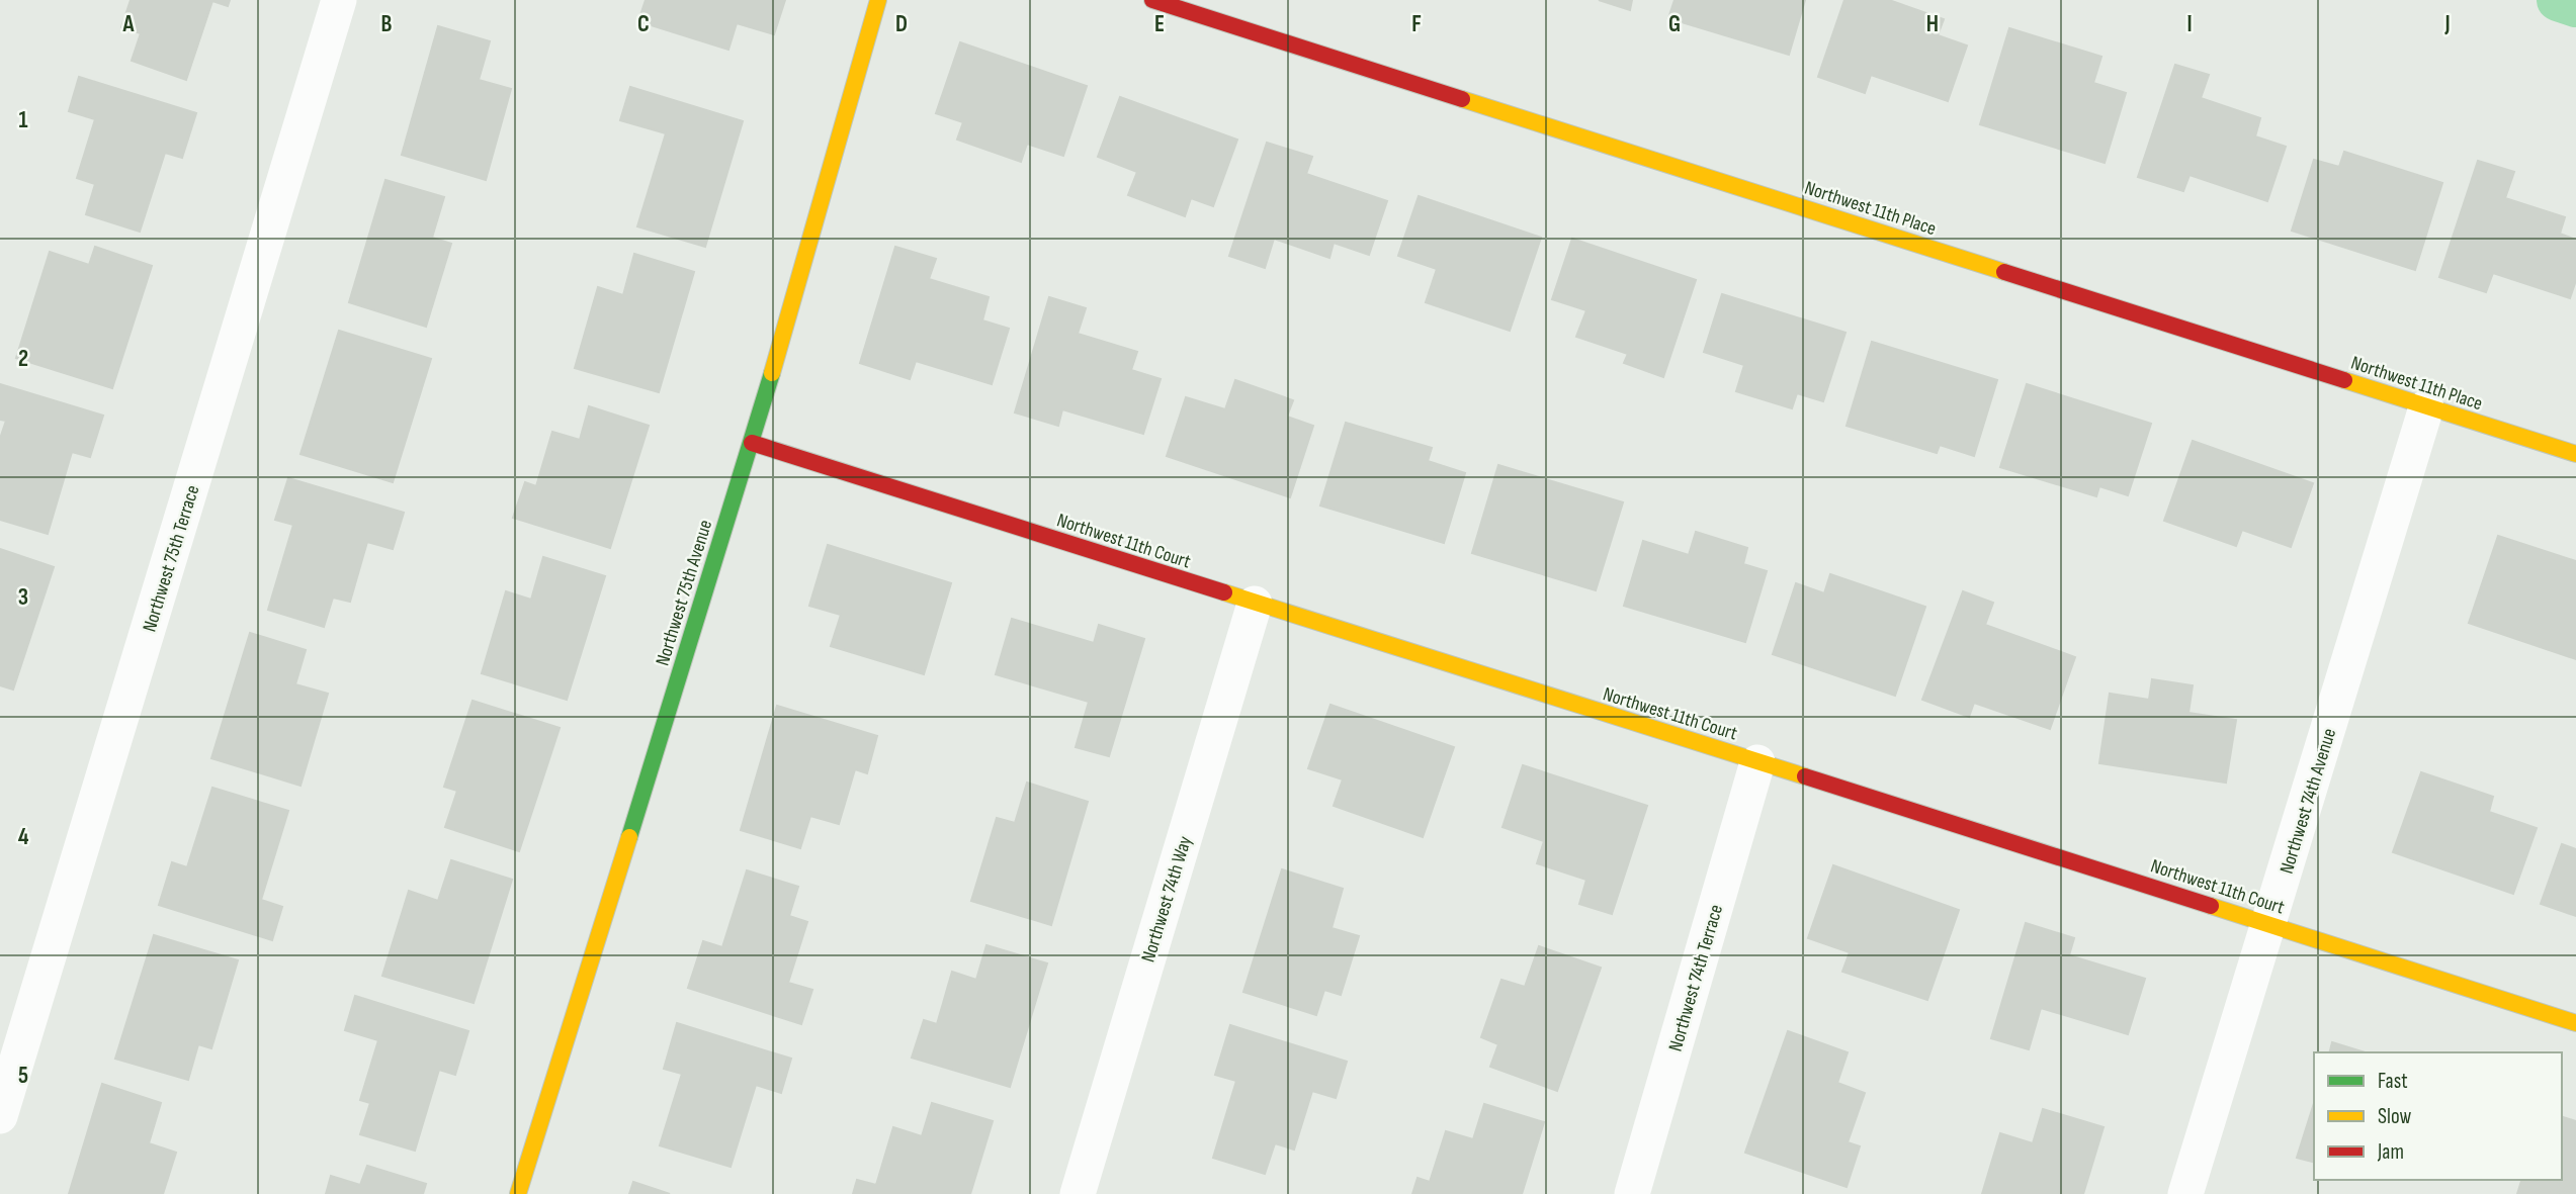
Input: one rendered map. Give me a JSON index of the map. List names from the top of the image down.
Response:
{
  "streets": {
    "street": [
      "Northwest 11th Place",
      "Northwest 11th Court",
      "Northwest 75th Terrace",
      "Northwest 75th Avenue",
      "Northwest 74th Avenue",
      "Northwest 74th Way",
      "Northwest 74th Terrace"
    ]
  },
  "crossings": [
    ["Northwest 11th Place", "Northwest 74th Avenue"],
    ["Northwest 11th Court", "Northwest 75th Avenue"],
    ["Northwest 11th Court", "Northwest 74th Avenue"],
    ["Northwest 11th Court", "Northwest 74th Way"],
    ["Northwest 11th Court", "Northwest 74th Terrace"]
  ],
  "legend": ["Fast", "Slow", "Jam"],
  "grid": {
    "columns": [
      "A",
      "B",
      "C",
      "D",
      "E",
      "F",
      "G",
      "H",
      "I",
      "J"
    ],
    "rows": [
      "1",
      "2",
      "3",
      "4",
      "5"
    ]
  }
}
